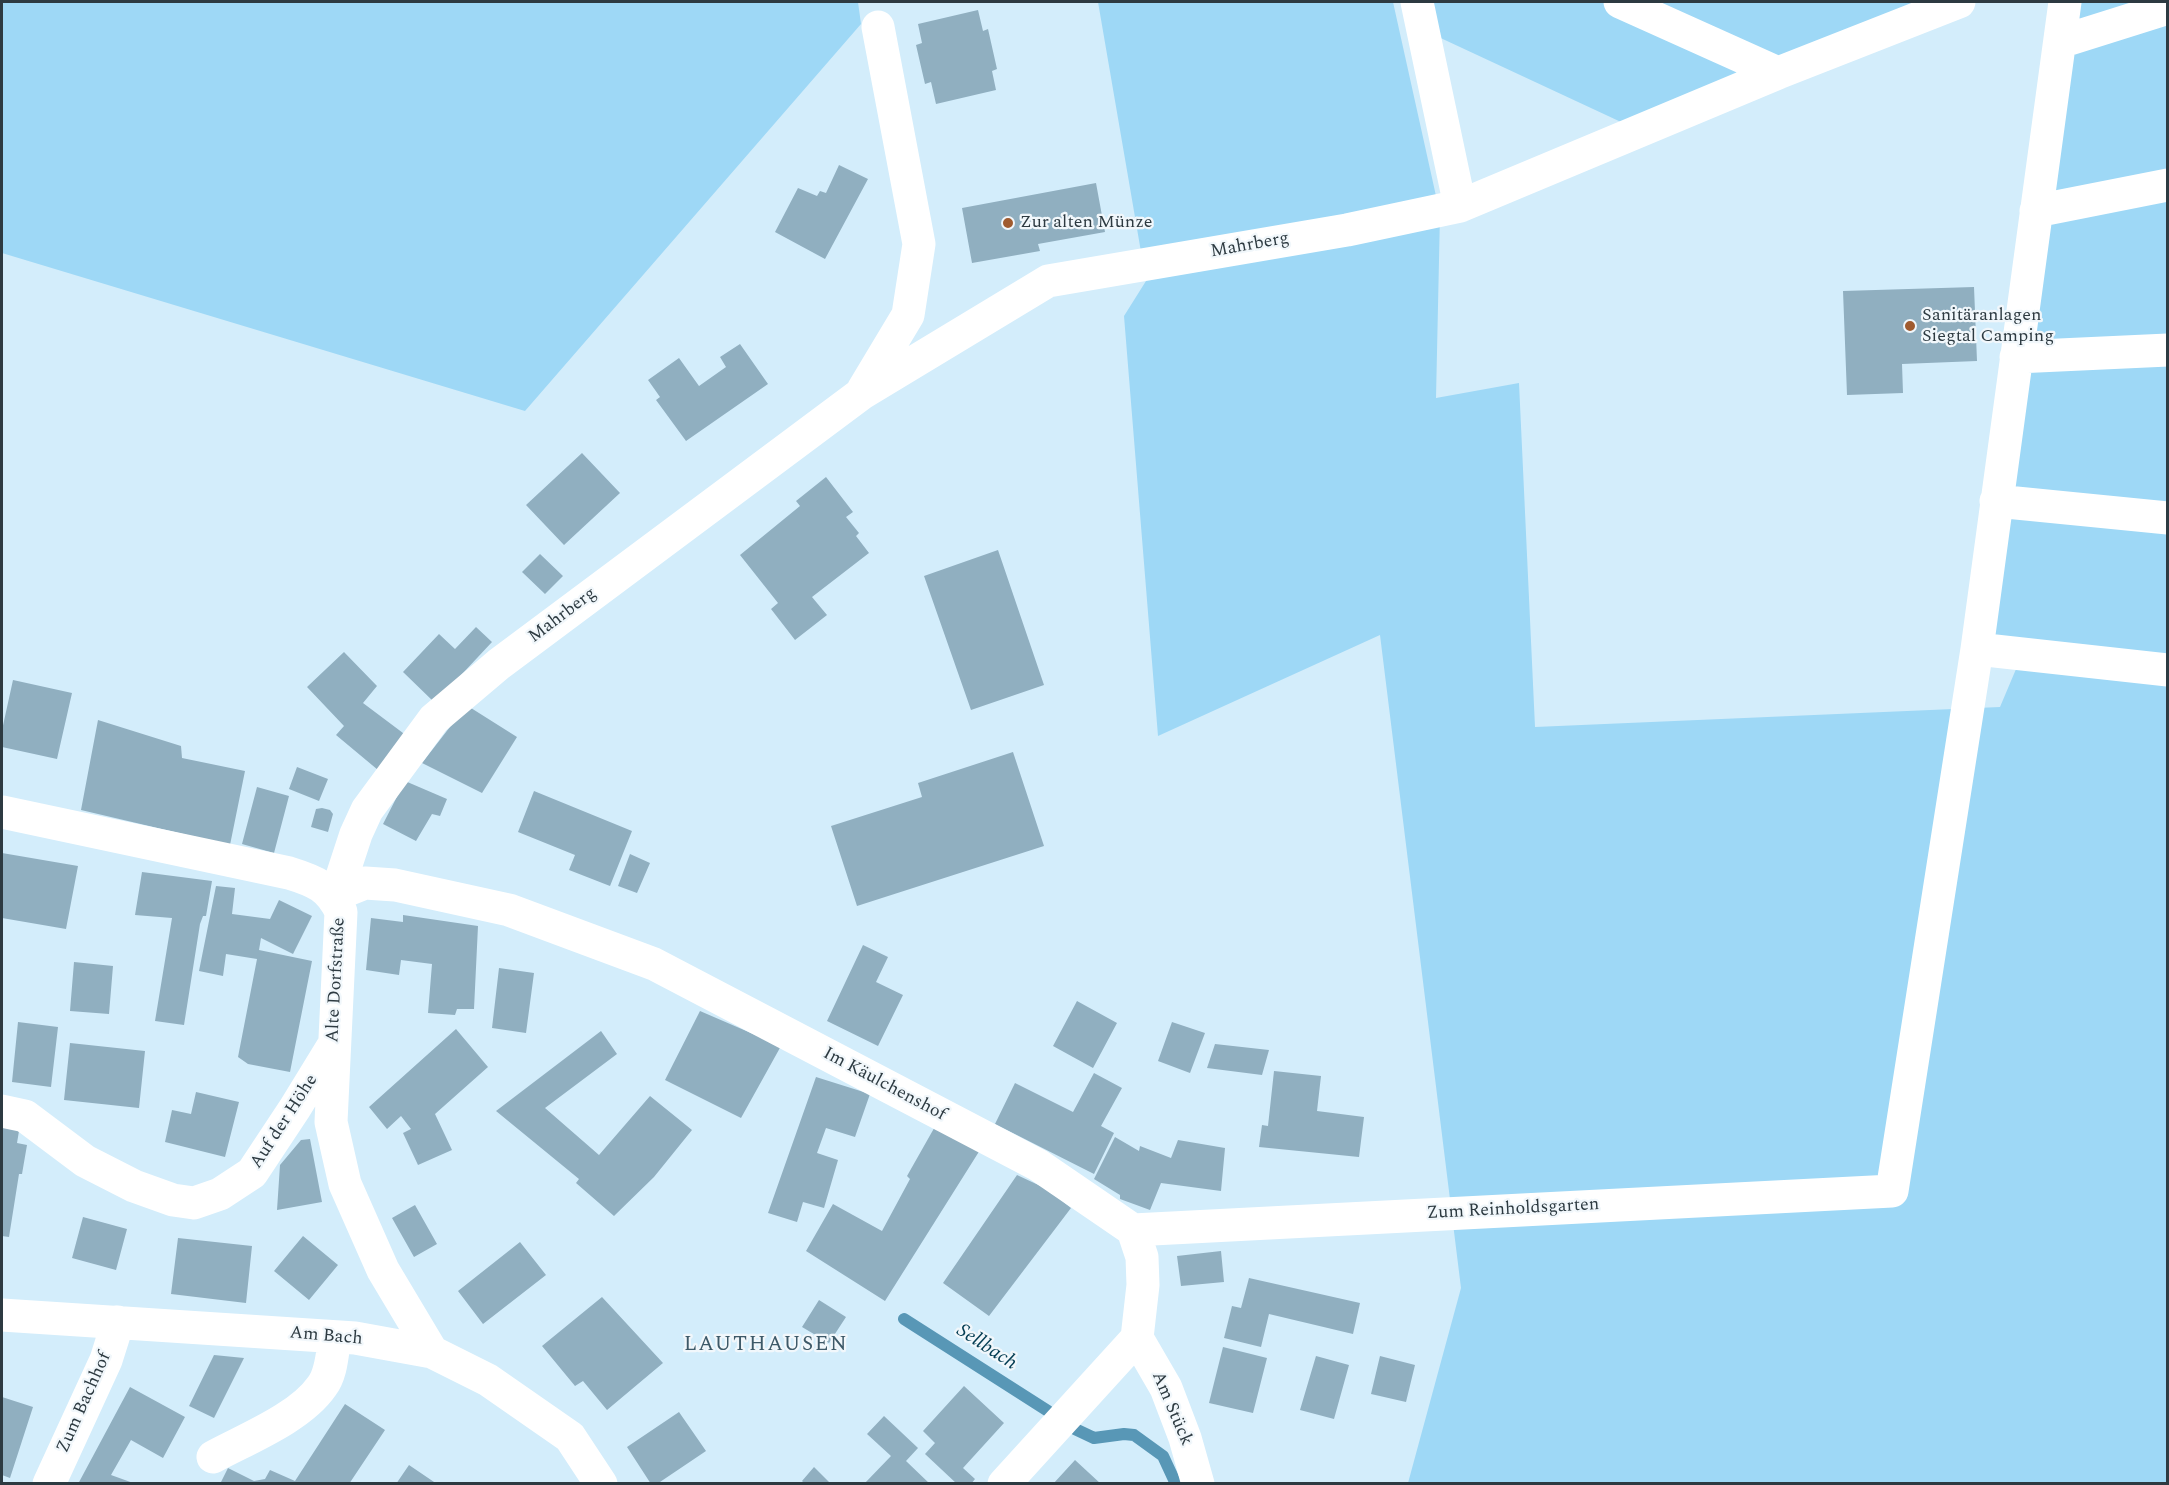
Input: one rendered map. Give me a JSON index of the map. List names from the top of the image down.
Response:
{
  "streets": {
    "street": [
      "Mahrberg",
      "Alte Dorfstraße",
      "Im Käulchenshof",
      "Auf der Höhe",
      "Zum Reinholdsgarten",
      "Am Bach",
      "Zum Bachhof",
      "Am Stück"
    ]
  },
  "crossings": [
    ["Mahrberg", "Alte Dorfstraße"],
    ["Mahrberg", "Im Käulchenshof"],
    ["Alte Dorfstraße", "Im Käulchenshof"],
    ["Alte Dorfstraße", "Auf der Höhe"],
    ["Alte Dorfstraße", "Am Bach"],
    ["Im Käulchenshof", "Zum Reinholdsgarten"],
    ["Am Bach", "Zum Bachhof"]
  ],
  "districts": ["LAUTHAUSEN"],
  "water": ["Sellbach"],
  "places": ["Zur alten Münze", "Sanitäranlagen Siegtal Camping"]
}
